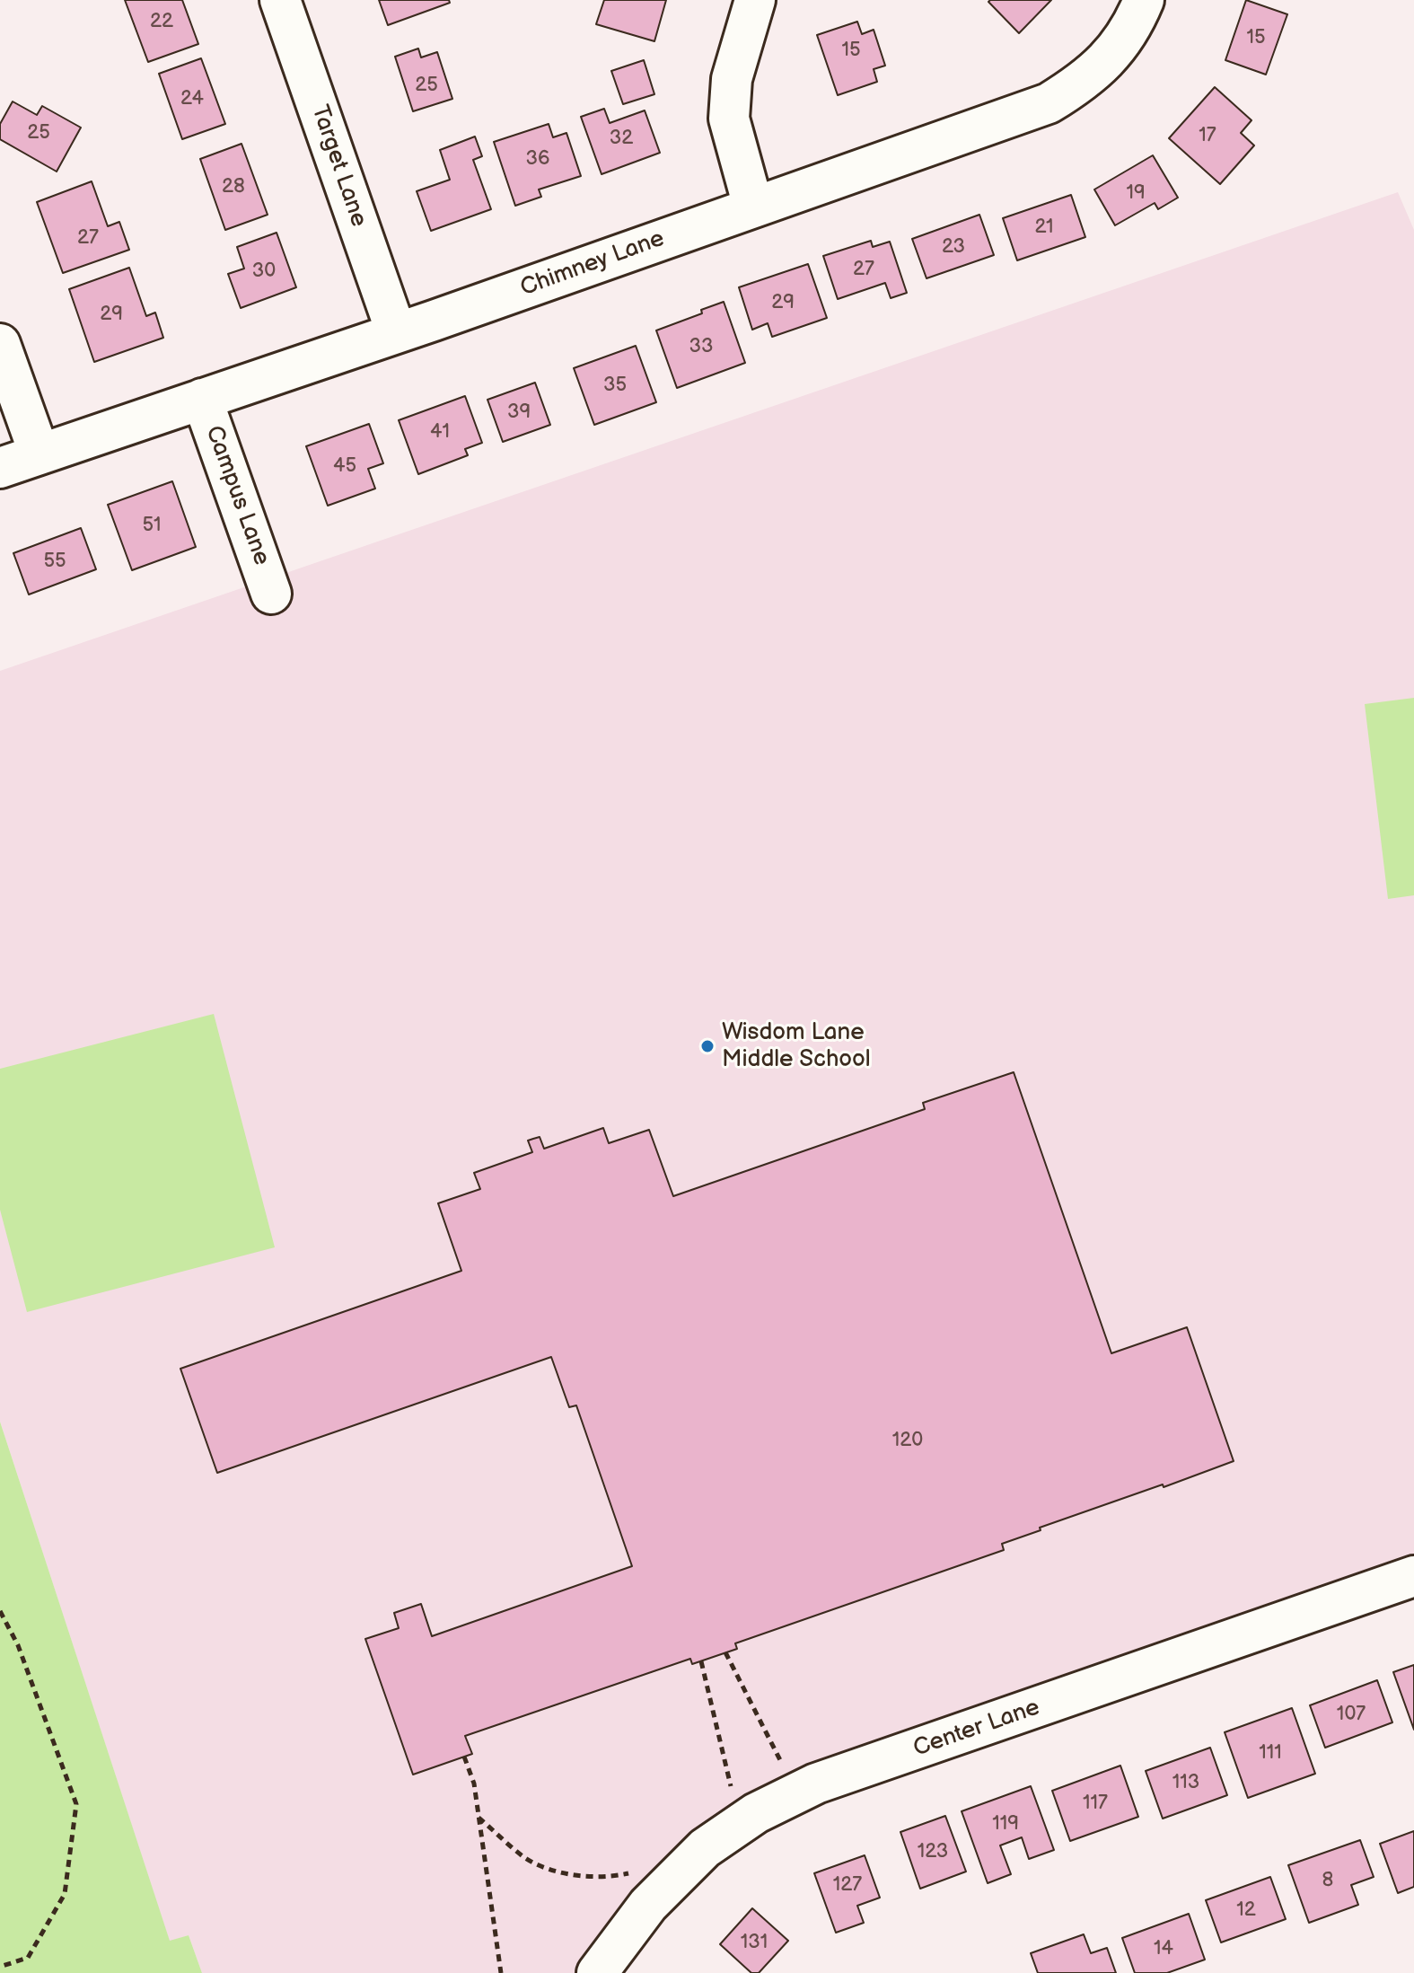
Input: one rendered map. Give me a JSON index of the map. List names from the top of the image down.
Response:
{
  "streets": {
    "street": [
      "Target Lane",
      "Chimney Lane",
      "Campus Lane",
      "Center Lane"
    ]
  },
  "crossings": [
    ["Target Lane", "Chimney Lane"],
    ["Chimney Lane", "Campus Lane"]
  ],
  "places": ["Wisdom Lane Middle School"],
  "house_numbers": [
    "22",
    "15",
    "15",
    "25",
    "24",
    "25",
    "17",
    "32",
    "36",
    "28",
    "19",
    "21",
    "27",
    "23",
    "27",
    "30",
    "29",
    "29",
    "33",
    "35",
    "39",
    "41",
    "45",
    "51",
    "55",
    "120",
    "107",
    "111",
    "113",
    "117",
    "119",
    "123",
    "8",
    "127",
    "12",
    "131",
    "14"
  ]
}
